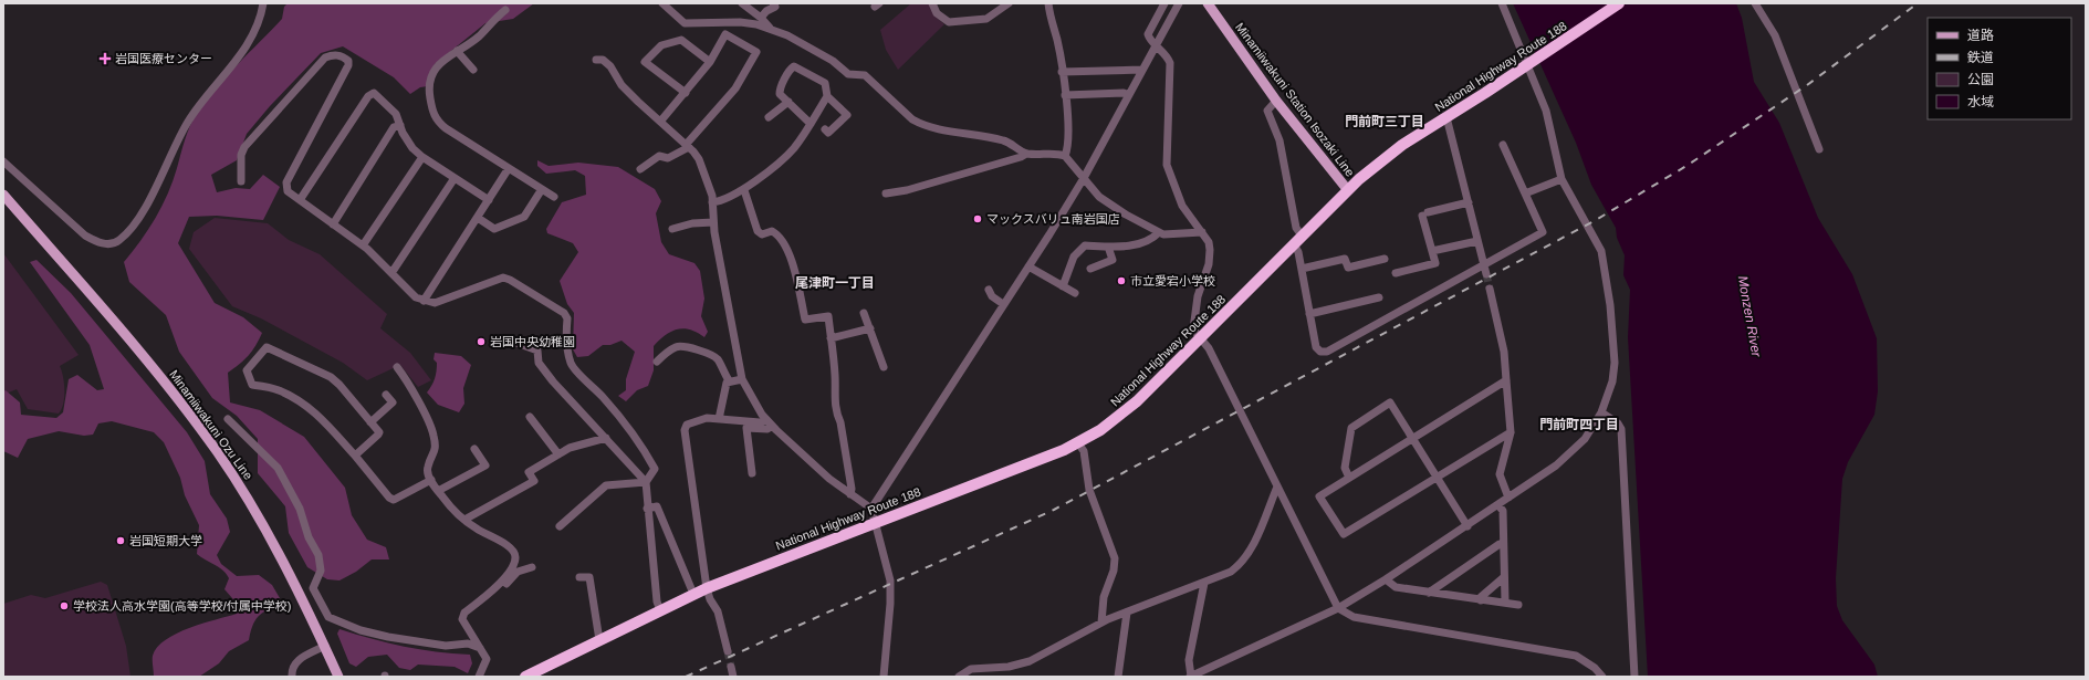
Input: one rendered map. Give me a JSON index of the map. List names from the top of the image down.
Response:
{
  "streets": {
    "highway": ["National Highway Route 188"],
    "main road": ["Minamiiwakuni Station Isozaki Line", "Minamiiwakuni Ozu Line"]
  },
  "crossings": [
    ["National Highway Route 188", "Minamiiwakuni Station Isozaki Line"]
  ],
  "districts": ["門前町三丁目", "尾津町一丁目", "門前町四丁目"],
  "water": ["Monzen River"],
  "places": {
    "health": ["岩国医療センター"],
    "other": [
      "マックスバリュ南岩国店",
      "市立愛宕小学校",
      "岩国中央幼稚園",
      "岩国短期大学",
      "学校法人高水学園(高等学校/付属中学校)"
    ]
  },
  "legend": [
    "道路",
    "鉄道",
    "公園",
    "水域"
  ]
}
